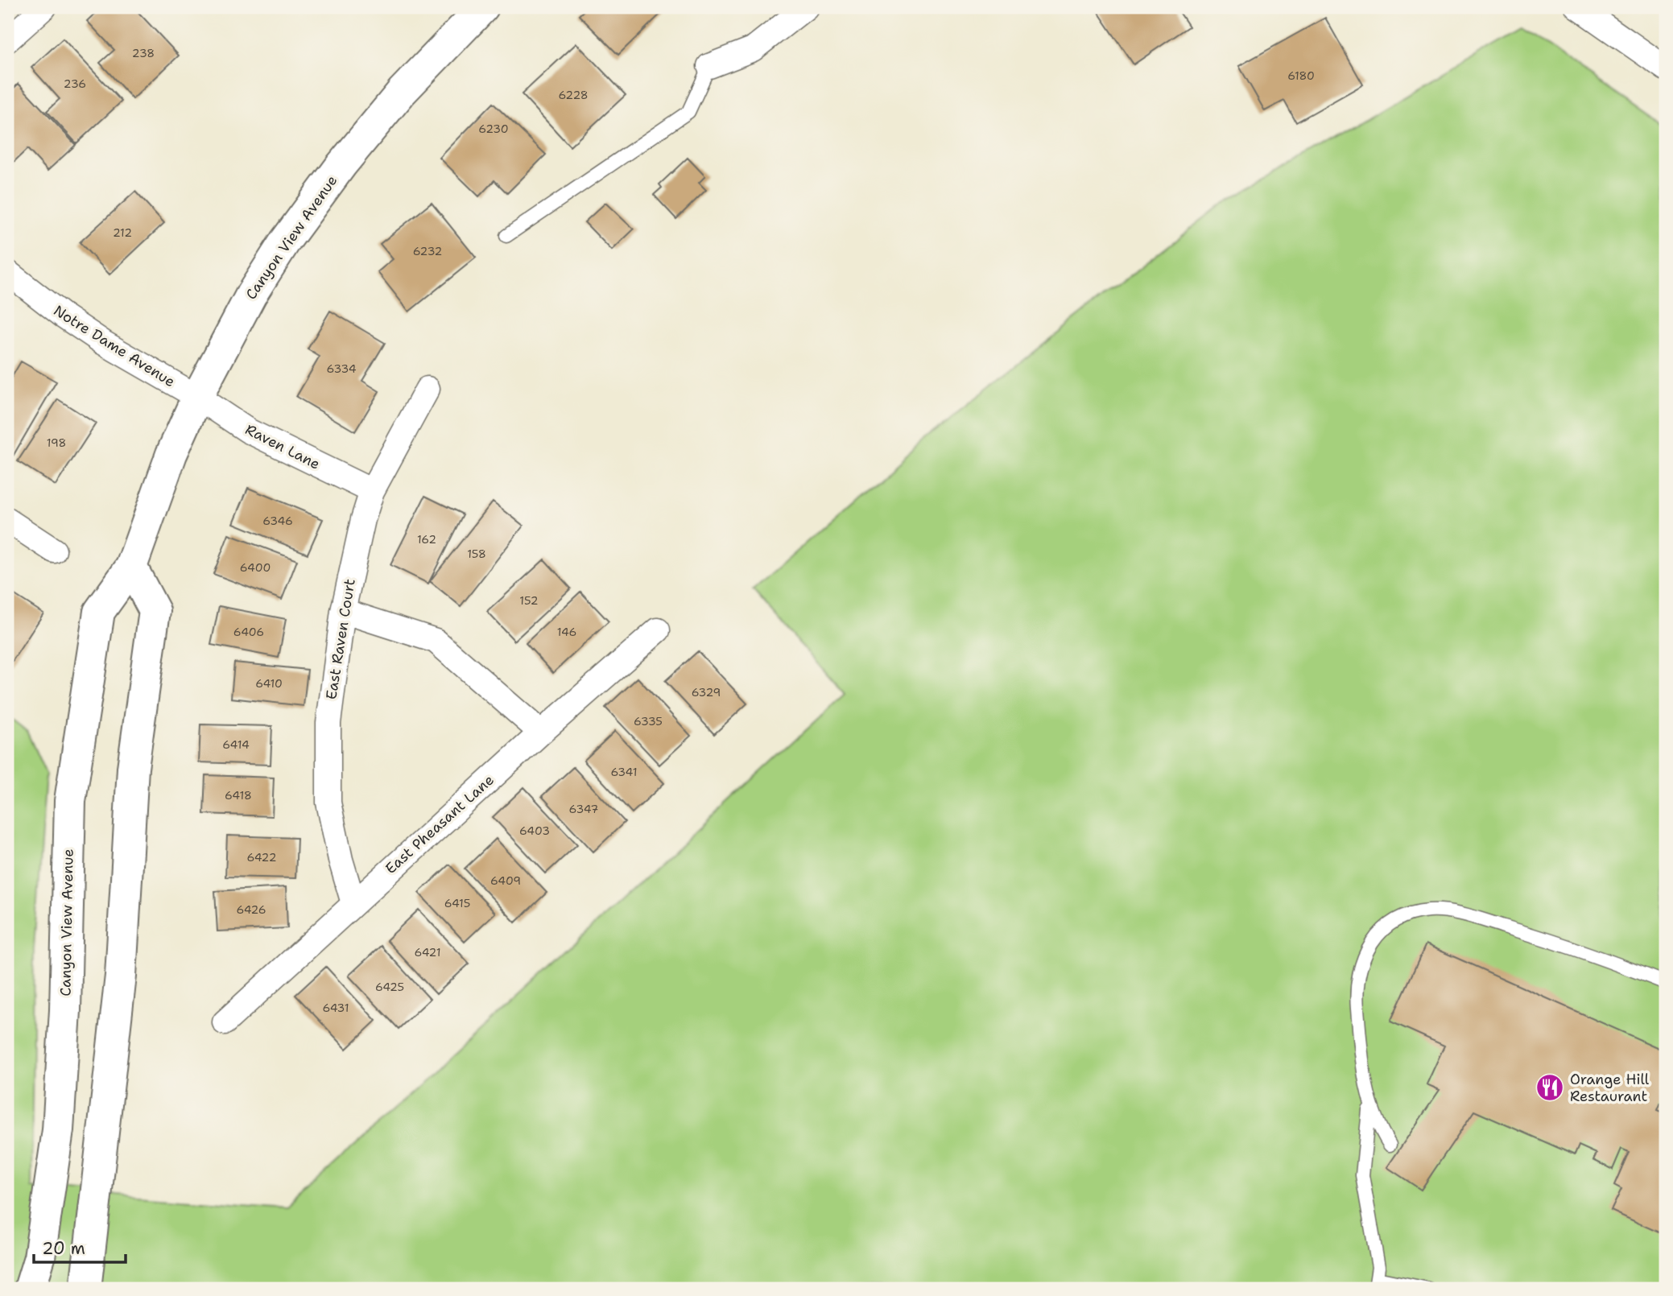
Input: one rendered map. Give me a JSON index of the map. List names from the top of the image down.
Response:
{
  "streets": {
    "street": [
      "Canyon View Avenue",
      "Notre Dame Avenue",
      "Raven Lane",
      "East Raven Court",
      "East Pheasant Lane"
    ]
  },
  "crossings": [
    ["Canyon View Avenue", "Notre Dame Avenue"],
    ["Canyon View Avenue", "Raven Lane"],
    ["Notre Dame Avenue", "Raven Lane"],
    ["Raven Lane", "East Raven Court"],
    ["East Raven Court", "East Pheasant Lane"]
  ],
  "places": {
    "restaurant": ["Orange Hill Restaurant"]
  },
  "house_numbers": [
    "238",
    "6180",
    "236",
    "6228",
    "6230",
    "212",
    "6232",
    "6334",
    "198",
    "6346",
    "162",
    "158",
    "6400",
    "152",
    "6406",
    "146",
    "6410",
    "6329",
    "6335",
    "6414",
    "6341",
    "6418",
    "6347",
    "6403",
    "6422",
    "6409",
    "6415",
    "6426",
    "6421",
    "6425",
    "6431"
  ],
  "scale_bar": "20 m"
}
